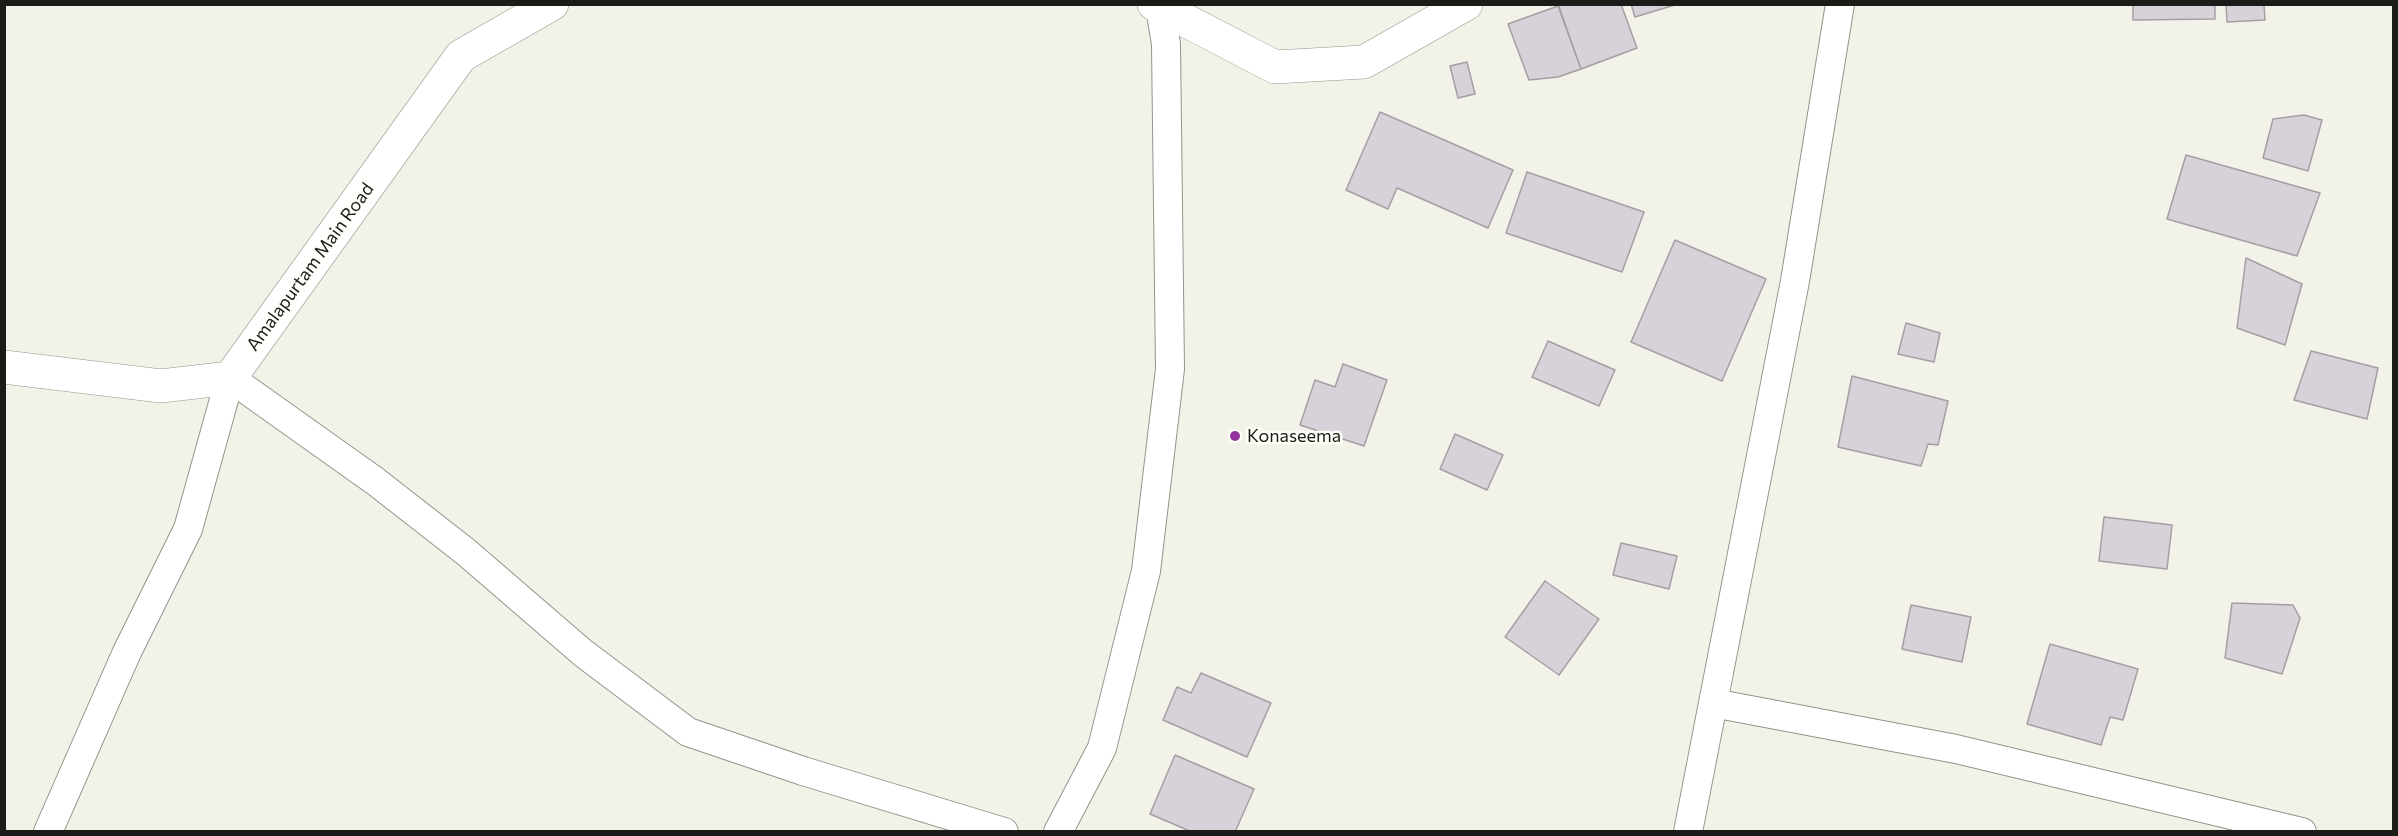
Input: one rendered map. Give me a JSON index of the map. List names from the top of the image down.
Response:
{
  "streets": {
    "street": ["Amalapurtam Main Road"]
  },
  "places": ["Konaseema"]
}
